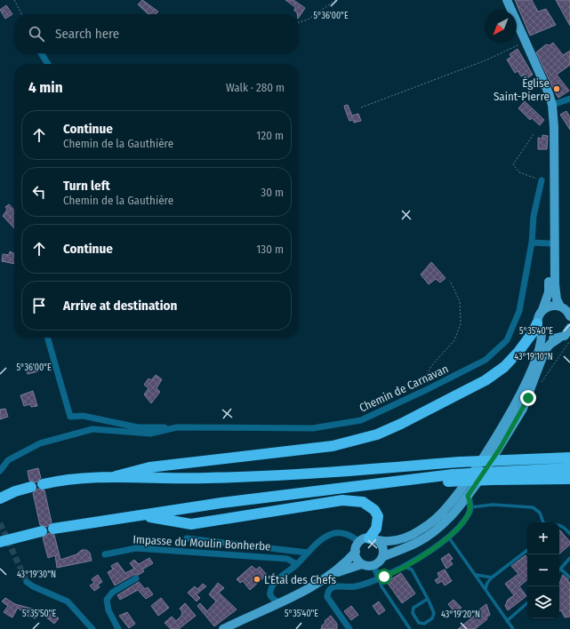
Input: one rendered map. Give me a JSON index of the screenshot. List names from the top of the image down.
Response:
{
  "streets": {
    "street": ["Chemin de Carnavan", "Impasse du Moulin Bonherbe"]
  },
  "places": ["Église Saint-Pierre", "L'Étal des Chefs"],
  "north": "bottom left",
  "page": {
    "search": "Search here",
    "heading": ["4 min", "Walk · 280 m"],
    "list": [
      ["Continue", "Chemin de la Gauthière", "120 m"],
      ["Turn left", "Chemin de la Gauthière", "30 m"],
      ["Continue", "130 m"],
      "Arrive at destination"
    ],
    "map_buttons": ["+", "−"]
  },
  "coordinates": [
    "5°36'00\"E",
    "5°35'40\"E",
    "43°19'10\"N",
    "43°19'30\"N",
    "5°35'50\"E",
    "43°19'20\"N"
  ]
}
